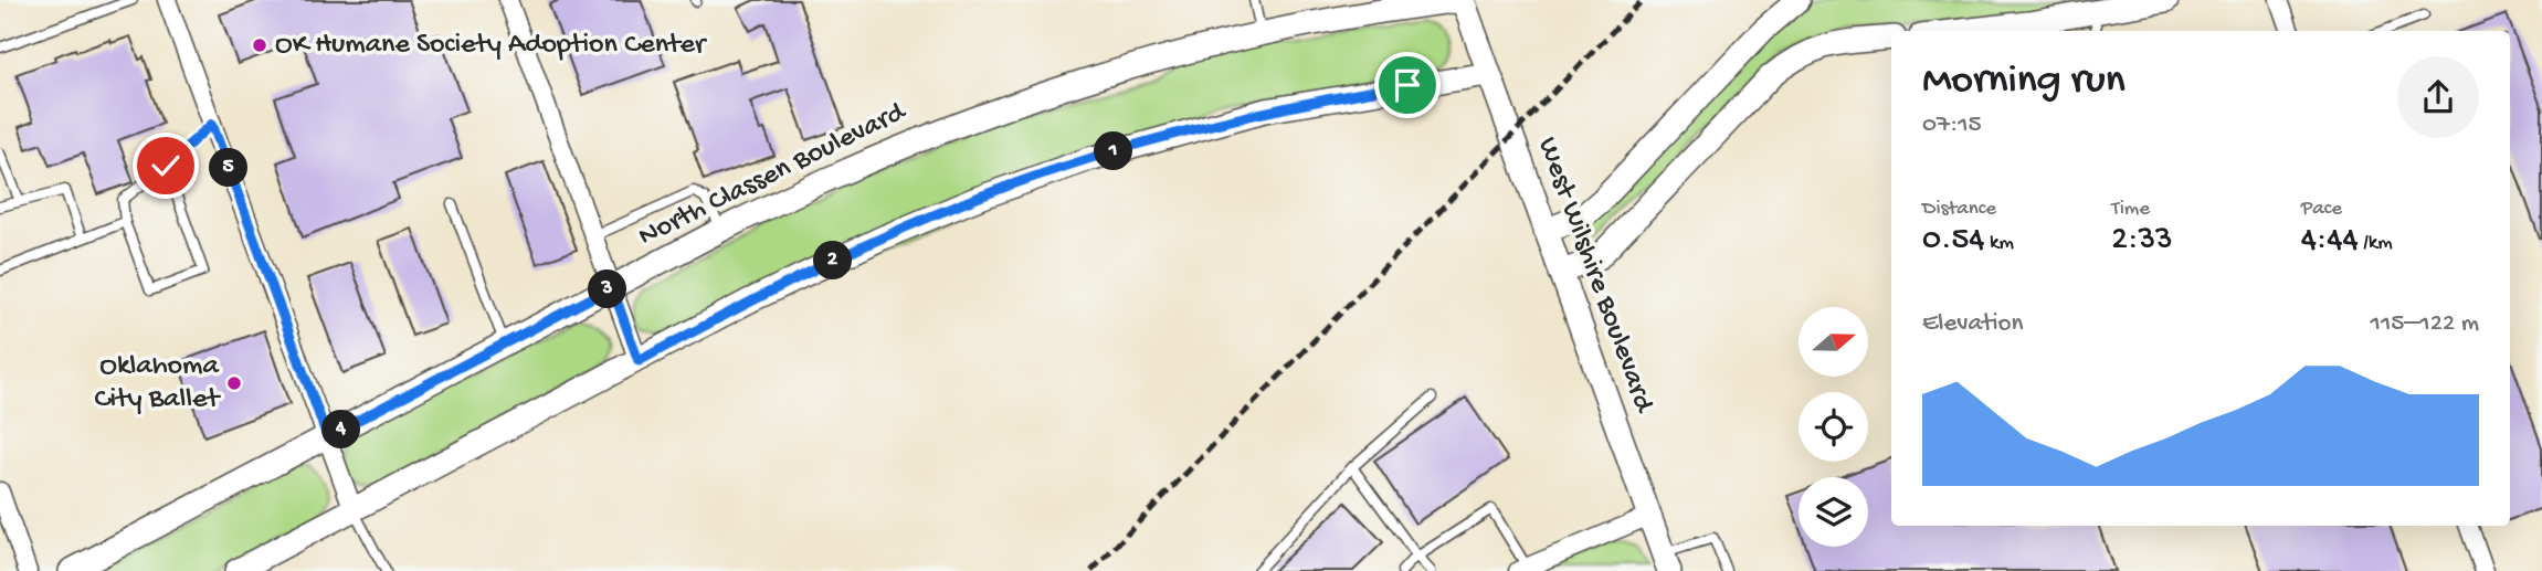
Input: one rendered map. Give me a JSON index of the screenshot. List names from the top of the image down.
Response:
{
  "streets": {
    "street": ["North Classen Boulevard", "West Wilshire Boulevard"]
  },
  "crossings": [
    ["North Classen Boulevard", "West Wilshire Boulevard"]
  ],
  "places": ["OK Humane Society Adoption Center", "Oklahoma City Ballet"],
  "north": "right",
  "page": {
    "heading": ["Morning run", "07:15"],
    "pins": [
      "1",
      "5",
      "2",
      "3",
      "4"
    ],
    "stats": [
      ["Distance", "0.54 km"],
      ["Time", "2:33"],
      ["Pace", "4:44 /km"]
    ],
    "chart": ["Elevation", "115–122 m"]
  }
}
